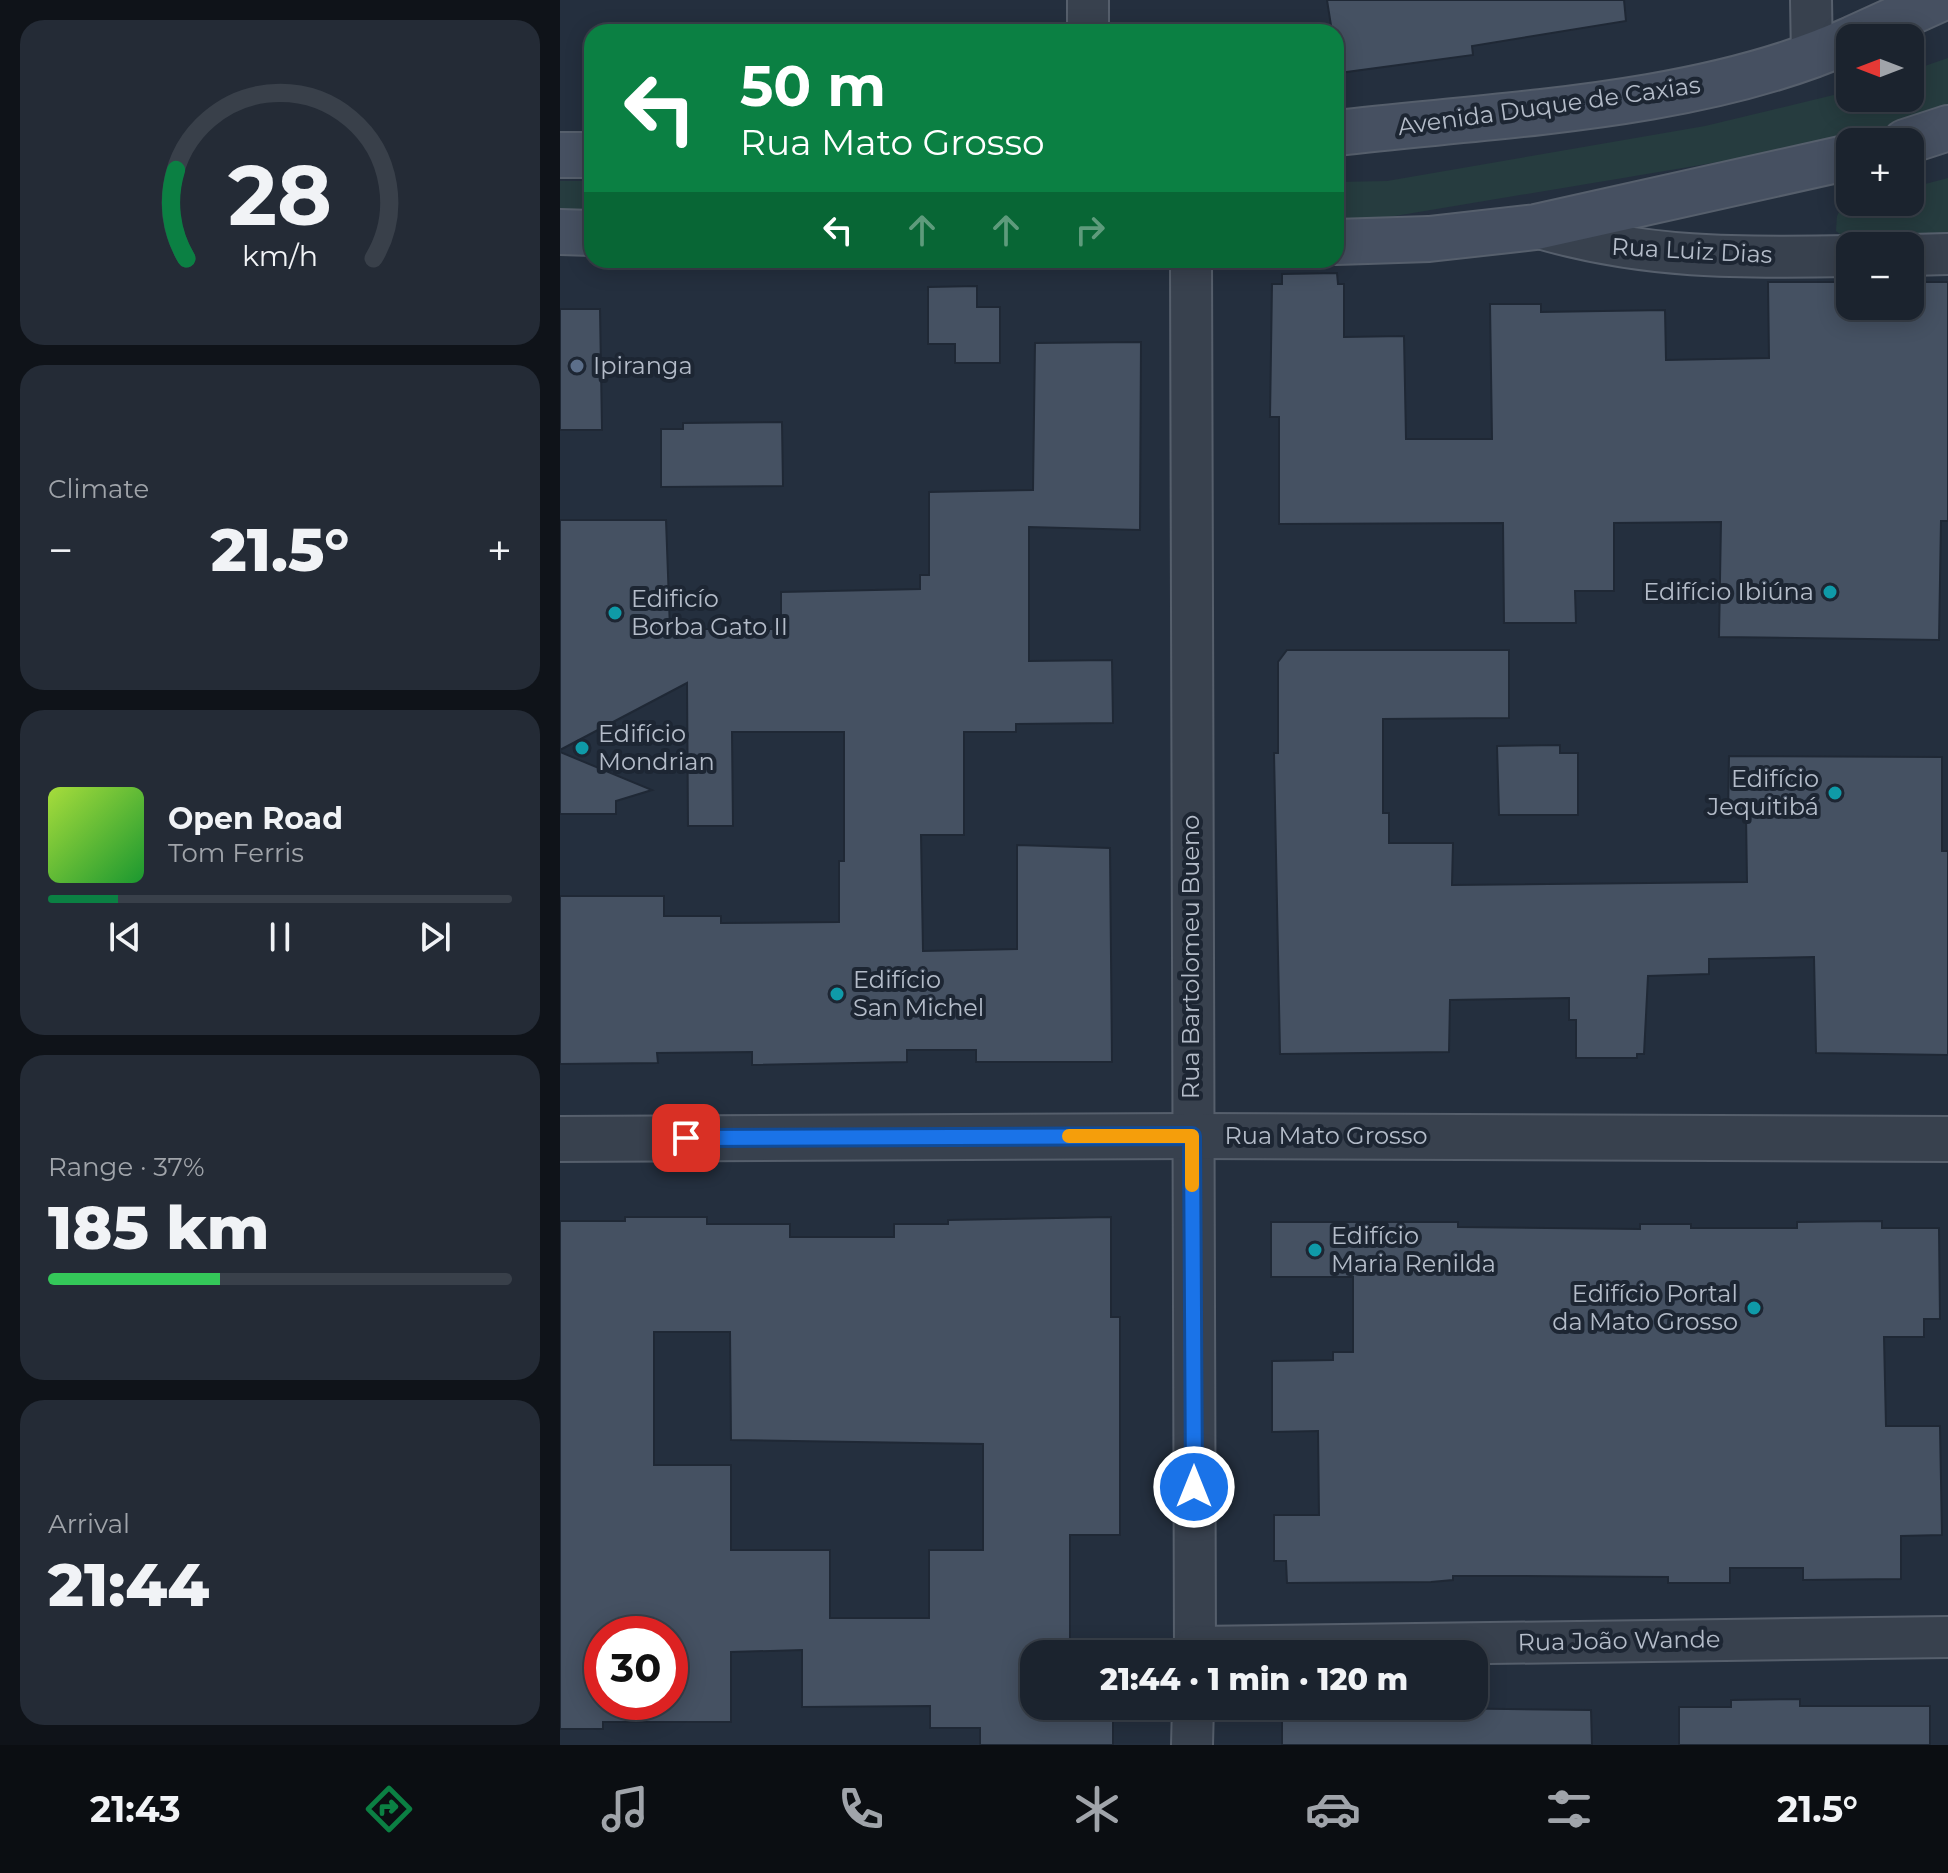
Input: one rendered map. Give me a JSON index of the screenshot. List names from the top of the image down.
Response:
{
  "streets": {
    "main road": ["Avenida Duque de Caxias"],
    "street": [
      "Rua Luiz Dias",
      "Rua Bartolomeu Bueno",
      "Rua Mato Grosso",
      "Rua João Wande"
    ]
  },
  "crossings": [
    ["Rua Bartolomeu Bueno", "Rua Mato Grosso"]
  ],
  "places": [
    "Ipiranga",
    "Edifício Ibiúna",
    "Edificío Borba Gato II",
    "Edifício Mondrian",
    "Edifício Jequitibá",
    "Edifício San Michel",
    "Edifício Maria Renilda",
    "Edifício Portal da Mato Grosso"
  ],
  "north": "left",
  "page": {
    "map_buttons": ["+", "−"],
    "turn": ["50 m", "Rua Mato Grosso"],
    "tile": [
      "Climate",
      ["Range · 37%", "185 km"],
      ["Arrival", "21:44"]
    ],
    "heat": ["−", "21.5°", "+"],
    "song": ["Open Road", "Tom Ferris"],
    "limit": "30",
    "trip": "21:44 · 1 min · 120 m",
    "tabs": ["21:43", "21.5°"],
    "gauge": ["28", "km/h"]
  }
}
